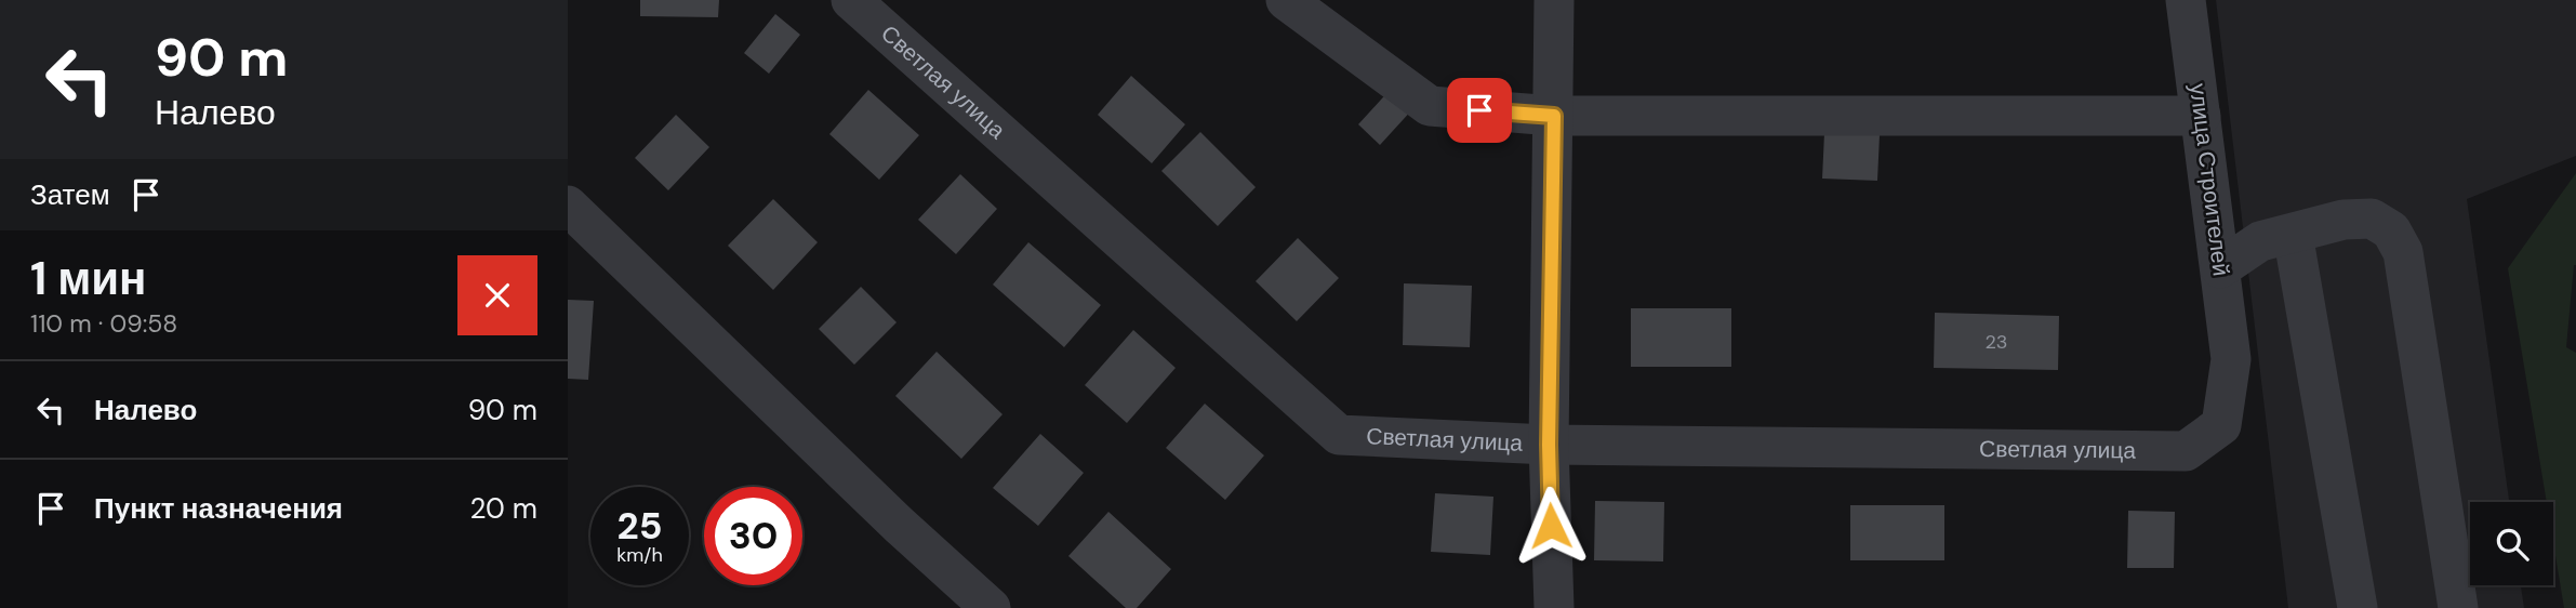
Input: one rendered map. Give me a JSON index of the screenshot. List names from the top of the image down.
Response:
{
  "streets": {
    "street": ["Светлая улица", "улица Строителей"]
  },
  "crossings": [
    ["Светлая улица", "улица Строителей"]
  ],
  "house_numbers": ["23"],
  "page": {
    "turn": ["90 m", "Налево"],
    "then": "Затем",
    "heading": ["1 мин", "110 m · 09:58"],
    "list": [
      {
        "name": "Налево",
        "value": "90 m"
      },
      {
        "name": "Пункт назначения",
        "value": "20 m"
      }
    ],
    "speed": "25 km/h",
    "limit": "30"
  }
}
